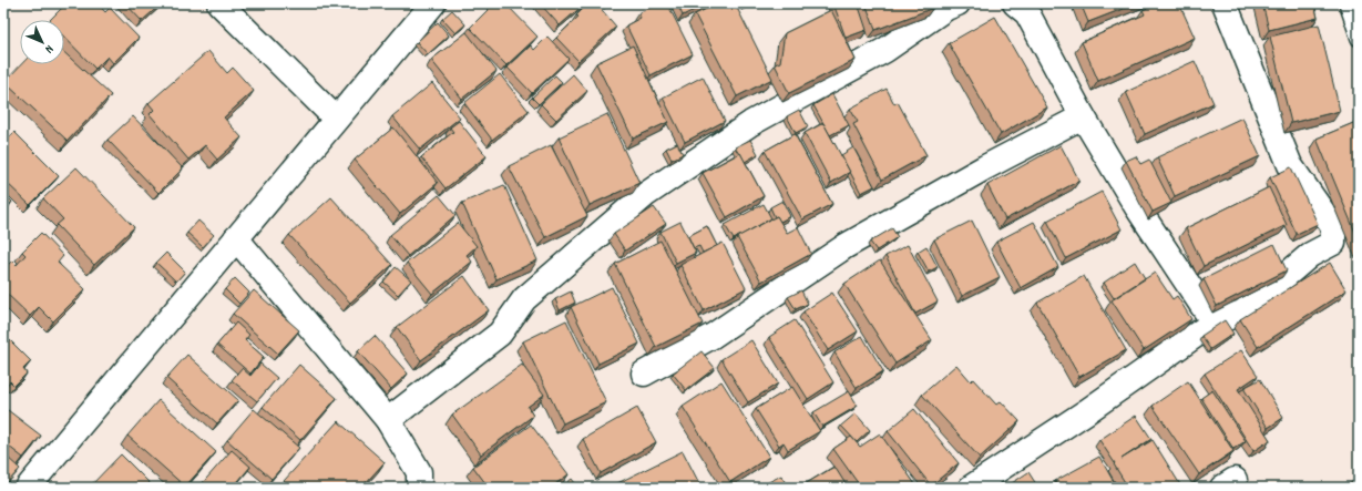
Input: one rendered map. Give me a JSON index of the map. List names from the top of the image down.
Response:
{
  "north": "bottom right"
}
